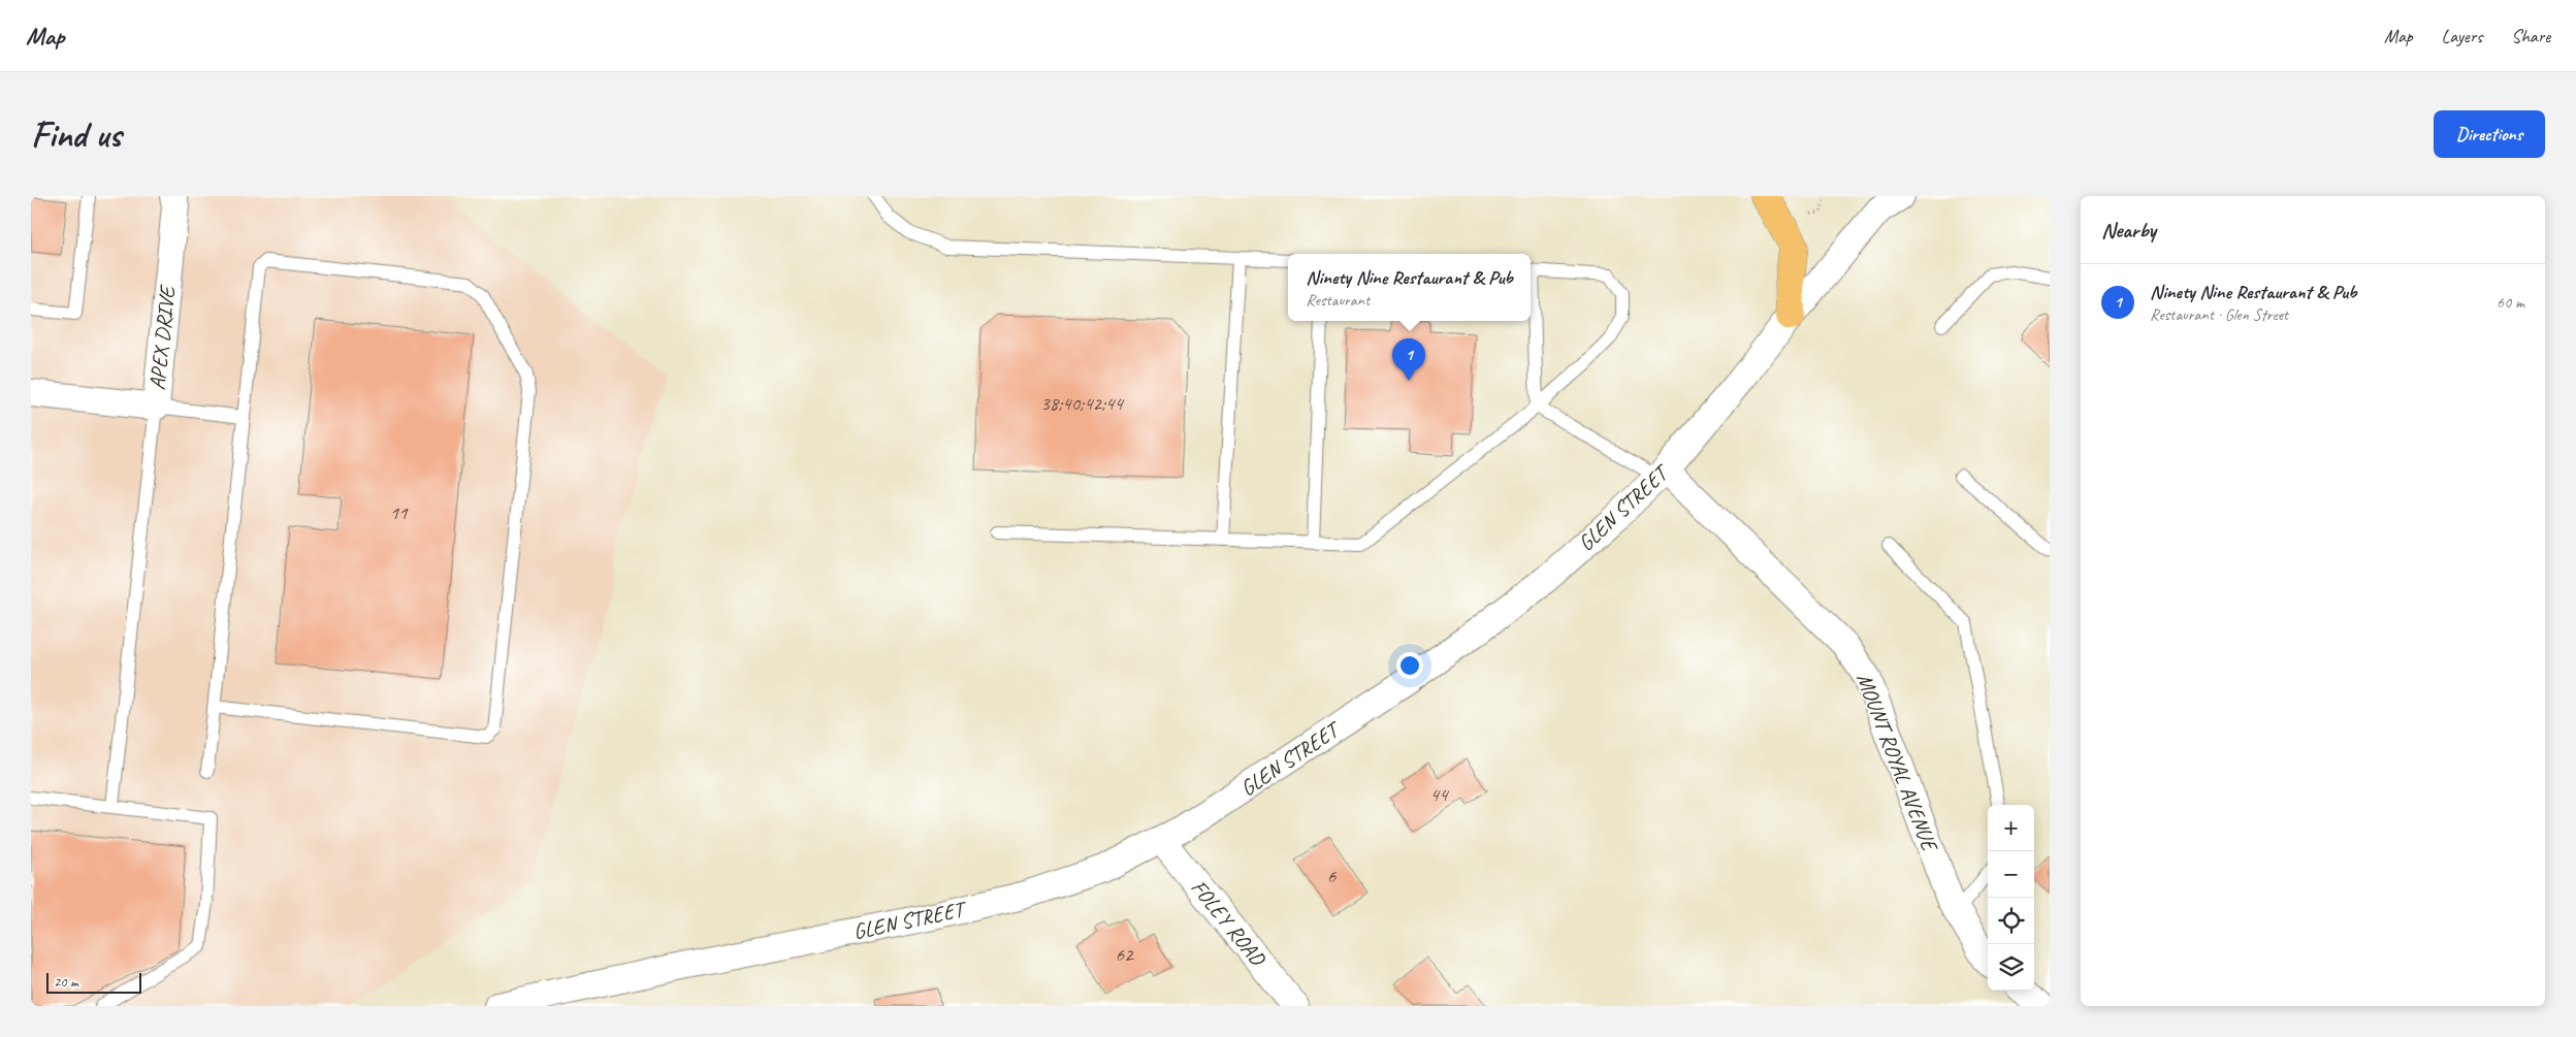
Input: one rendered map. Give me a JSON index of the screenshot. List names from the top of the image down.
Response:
{
  "streets": {
    "street": [
      "APEX DRIVE",
      "GLEN STREET",
      "MOUNT ROYAL AVENUE",
      "FOLEY ROAD"
    ]
  },
  "crossings": [
    ["GLEN STREET", "MOUNT ROYAL AVENUE"],
    ["GLEN STREET", "FOLEY ROAD"]
  ],
  "house_numbers": [
    "38;40;42;44",
    "11",
    "44",
    "6",
    "62"
  ],
  "scale_bar": "20 m",
  "page": {
    "header": "Map",
    "nav": ["Map", "Layers", "Share"],
    "buttons": "Directions",
    "title": "Find us",
    "heading": "Nearby",
    "popup": ["Ninety Nine Restaurant & Pub", "Restaurant"],
    "list": [
      {
        "mark": "1",
        "name": "Ninety Nine Restaurant & Pub",
        "note": "Restaurant · Glen Street",
        "value": "60 m"
      }
    ],
    "pins": "1",
    "map_buttons": ["+", "−"],
    "scale": "20 m"
  }
}
